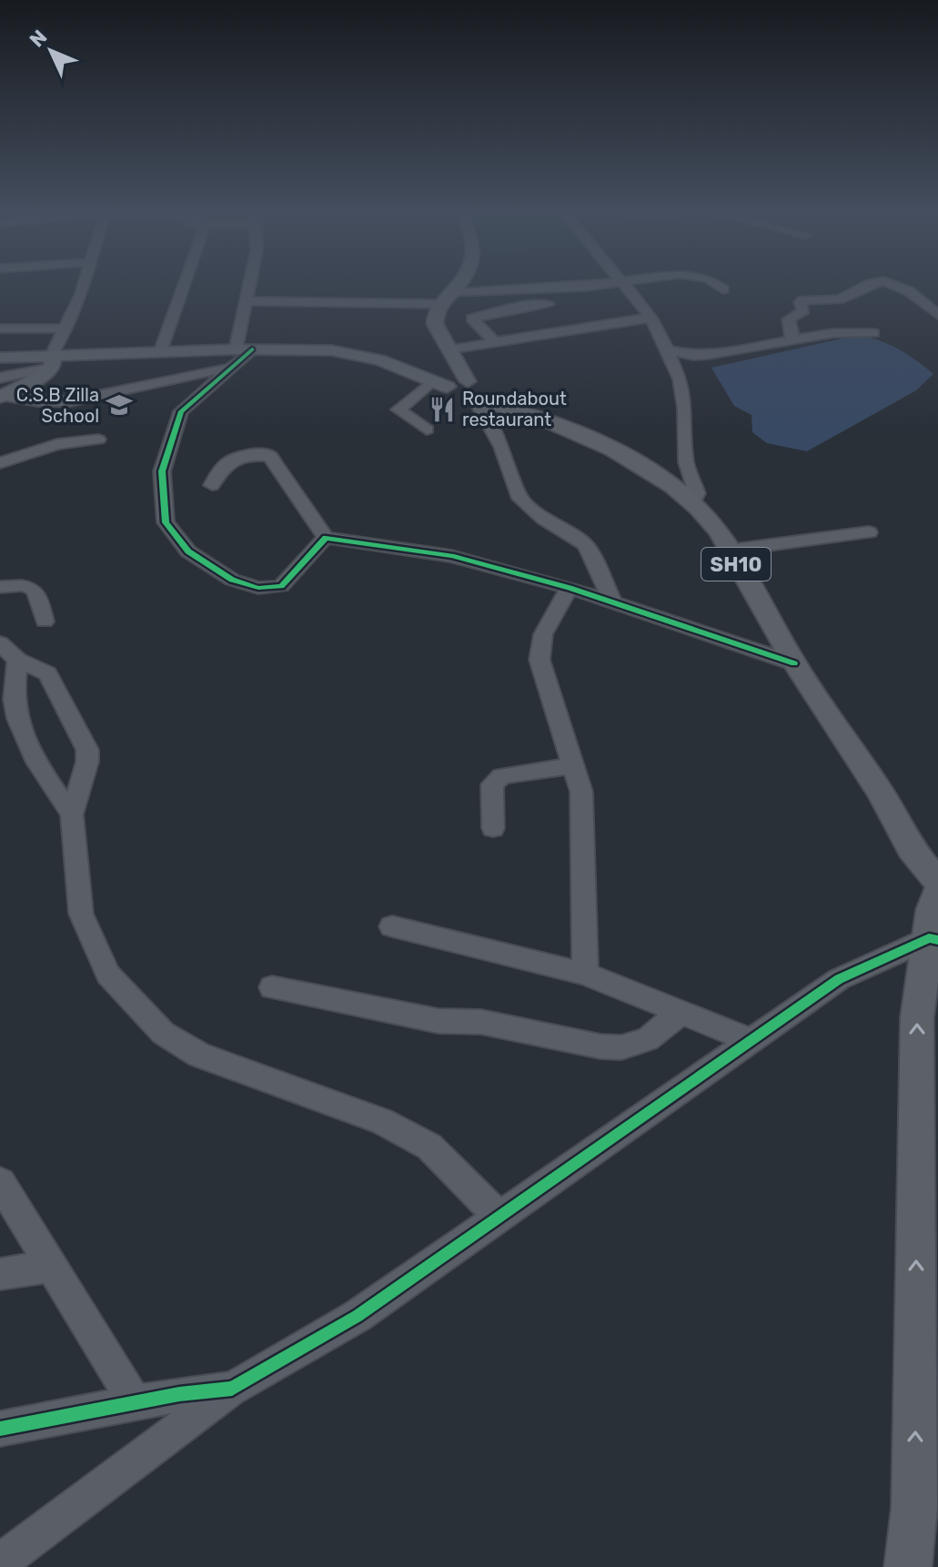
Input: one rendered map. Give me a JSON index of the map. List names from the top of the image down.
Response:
{
  "streets": {
    "main road": ["SH10"]
  },
  "places": {
    "school or university": ["C.S.B Zilla School"],
    "restaurant": ["Roundabout restaurant"]
  },
  "north": "top left"
}
